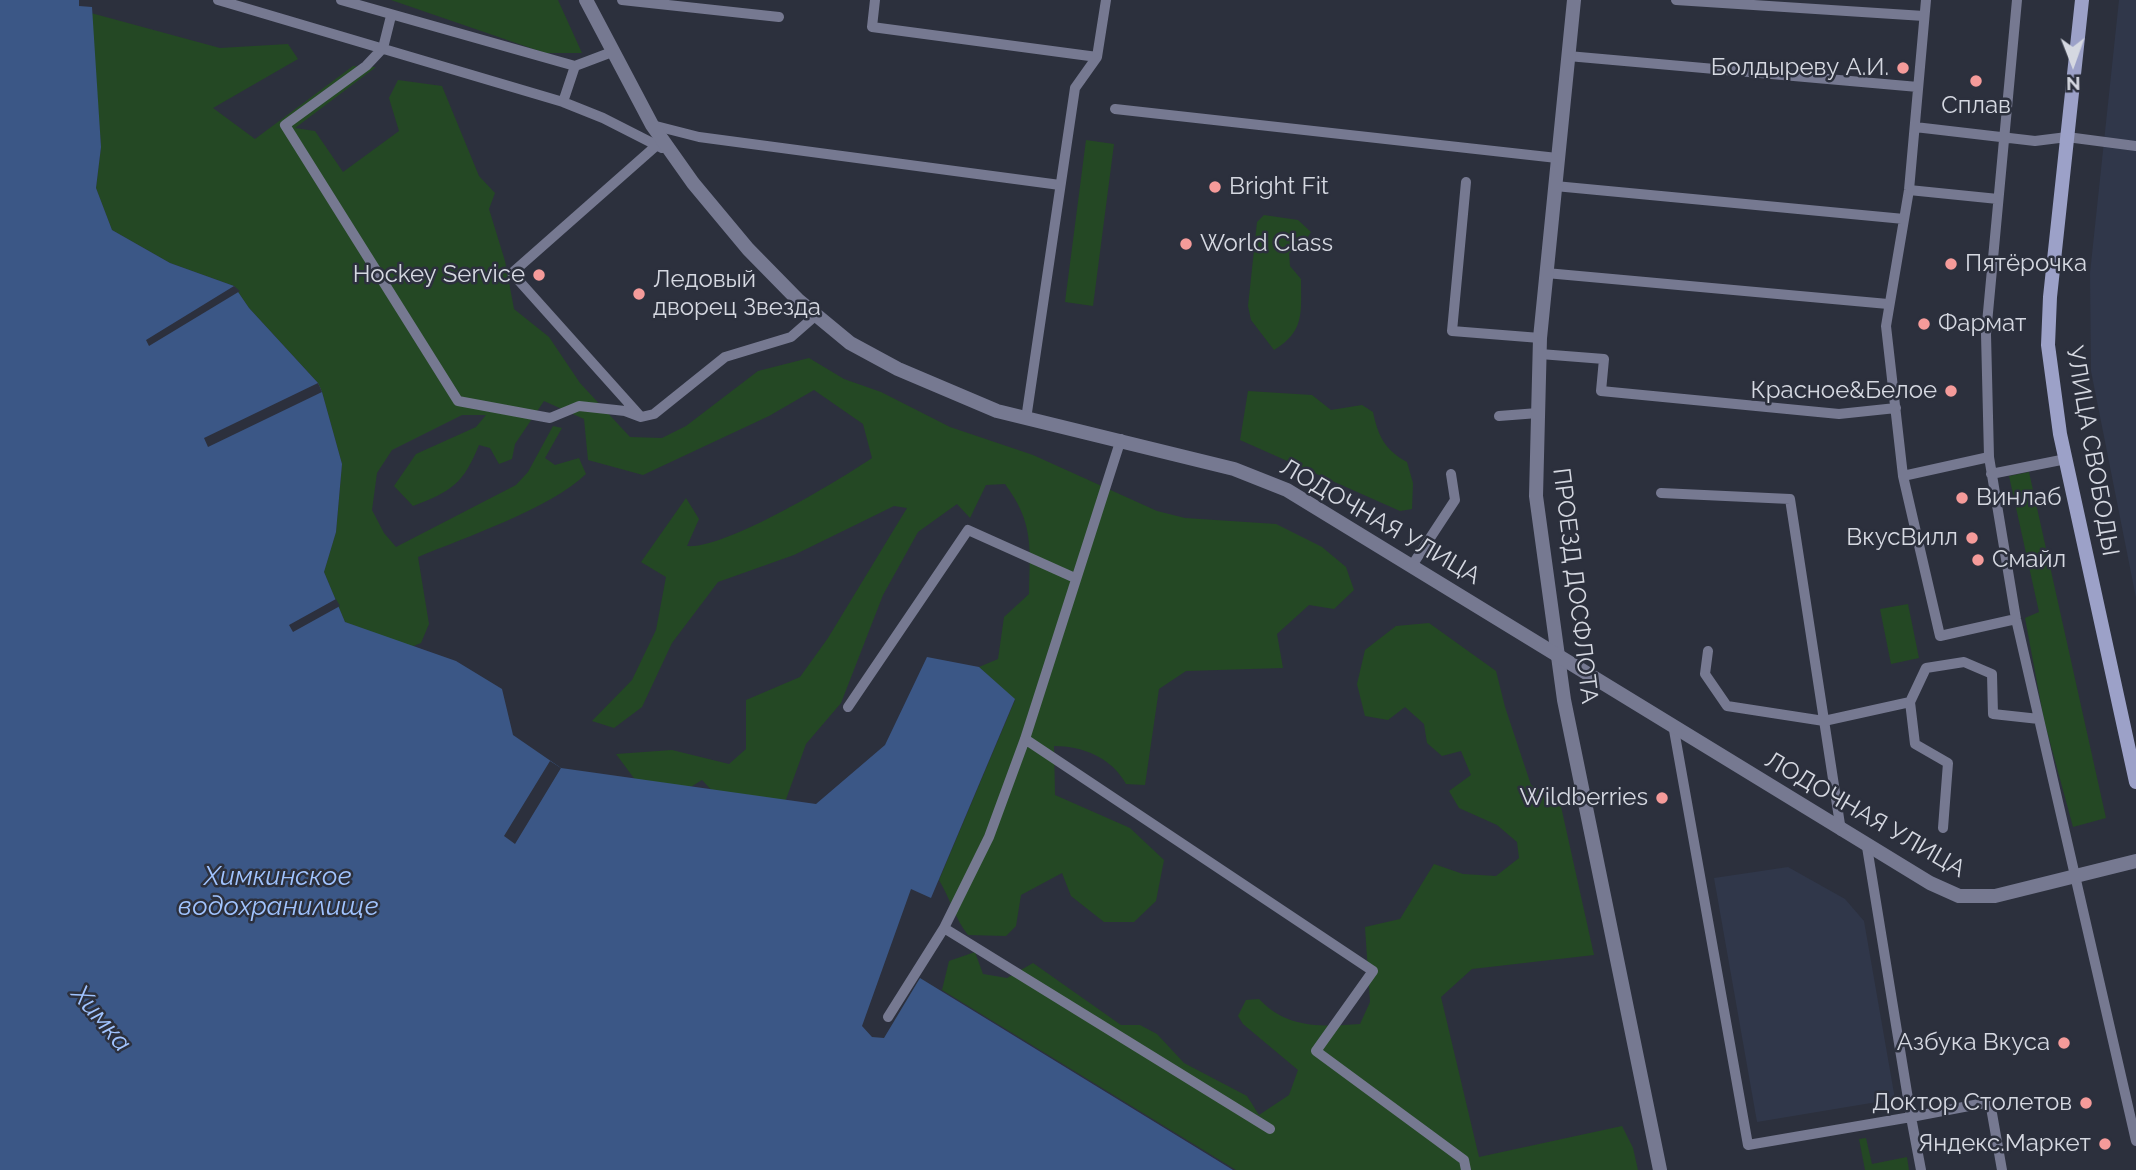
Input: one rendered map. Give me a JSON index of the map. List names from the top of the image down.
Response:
{
  "streets": {
    "main road": ["УЛИЦА СВОБОДЫ"],
    "street": ["ЛОДОЧНАЯ УЛИЦА", "ПРОЕЗД ДОСФЛОТА"]
  },
  "crossings": [
    ["ЛОДОЧНАЯ УЛИЦА", "ПРОЕЗД ДОСФЛОТА"]
  ],
  "water": ["Химкинское водохранилище", "Химка"],
  "places": [
    "Болдыреву А.И.",
    "Сплав",
    "Bright Fit",
    "World Class",
    "Пятёрочка",
    "Hockey Service",
    "Ледовый дворец Звезда",
    "Фармат",
    "Красное&Белое",
    "Винлаб",
    "ВкусВилл",
    "Смайл",
    "Wildberries",
    "Азбука Вкуса",
    "Доктор Столетов",
    "Яндекс.Маркет"
  ],
  "north": "bottom"
}
